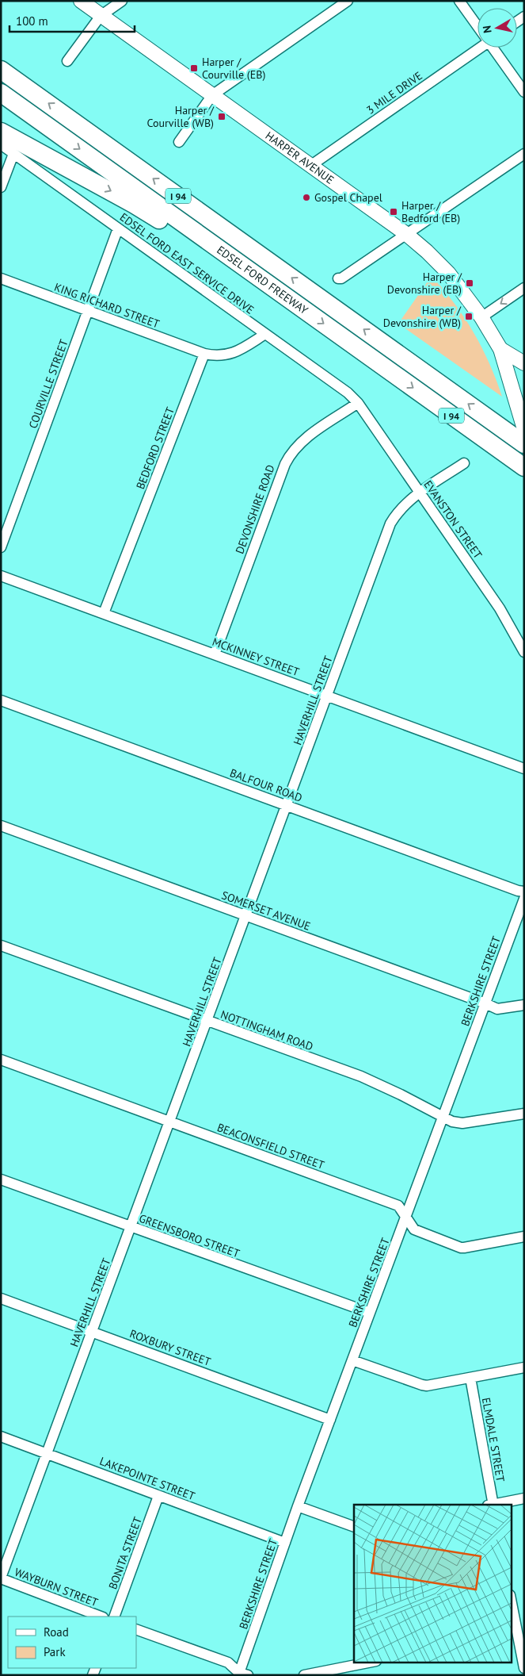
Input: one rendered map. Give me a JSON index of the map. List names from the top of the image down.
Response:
{
  "streets": {
    "highway": ["I 94", "EDSEL FORD FREEWAY"],
    "main road": ["HARPER AVENUE"],
    "street": [
      "3 MILE DRIVE",
      "EDSEL FORD EAST SERVICE DRIVE",
      "KING RICHARD STREET",
      "COURVILLE STREET",
      "BEDFORD STREET",
      "DEVONSHIRE ROAD",
      "EVANSTON STREET",
      "MCKINNEY STREET",
      "HAVERHILL STREET",
      "BALFOUR ROAD",
      "SOMERSET AVENUE",
      "BERKSHIRE STREET",
      "NOTTINGHAM ROAD",
      "BEACONSFIELD STREET",
      "GREENSBORO STREET",
      "ROXBURY STREET",
      "ELMDALE STREET",
      "LAKEPOINTE STREET",
      "BONITA STREET",
      "WAYBURN STREET"
    ]
  },
  "crossings": [
    ["3 MILE DRIVE", "HARPER AVENUE"],
    ["EDSEL FORD EAST SERVICE DRIVE", "COURVILLE STREET"],
    ["EDSEL FORD EAST SERVICE DRIVE", "DEVONSHIRE ROAD"],
    ["EDSEL FORD EAST SERVICE DRIVE", "EVANSTON STREET"],
    ["KING RICHARD STREET", "COURVILLE STREET"],
    ["KING RICHARD STREET", "BEDFORD STREET"],
    ["BEDFORD STREET", "MCKINNEY STREET"],
    ["DEVONSHIRE ROAD", "EVANSTON STREET"],
    ["DEVONSHIRE ROAD", "MCKINNEY STREET"],
    ["EVANSTON STREET", "HAVERHILL STREET"],
    ["MCKINNEY STREET", "HAVERHILL STREET"],
    ["HAVERHILL STREET", "BALFOUR ROAD"],
    ["HAVERHILL STREET", "SOMERSET AVENUE"],
    ["HAVERHILL STREET", "NOTTINGHAM ROAD"],
    ["HAVERHILL STREET", "BEACONSFIELD STREET"],
    ["HAVERHILL STREET", "GREENSBORO STREET"],
    ["HAVERHILL STREET", "ROXBURY STREET"],
    ["HAVERHILL STREET", "LAKEPOINTE STREET"],
    ["HAVERHILL STREET", "WAYBURN STREET"],
    ["SOMERSET AVENUE", "BERKSHIRE STREET"],
    ["BERKSHIRE STREET", "NOTTINGHAM ROAD"],
    ["BERKSHIRE STREET", "BEACONSFIELD STREET"],
    ["BERKSHIRE STREET", "GREENSBORO STREET"],
    ["BERKSHIRE STREET", "ROXBURY STREET"],
    ["BERKSHIRE STREET", "LAKEPOINTE STREET"],
    ["LAKEPOINTE STREET", "BONITA STREET"]
  ],
  "places": {
    "transit": [
      "Harper / Courville (EB)",
      "Harper / Courville (WB)",
      "Harper / Bedford (EB)",
      "Harper / Devonshire (EB)",
      "Harper / Devonshire (WB)"
    ],
    "other": ["Gospel Chapel"]
  },
  "legend": ["Road", "Park"],
  "scale_bar": "100 m",
  "north": "left"
}
